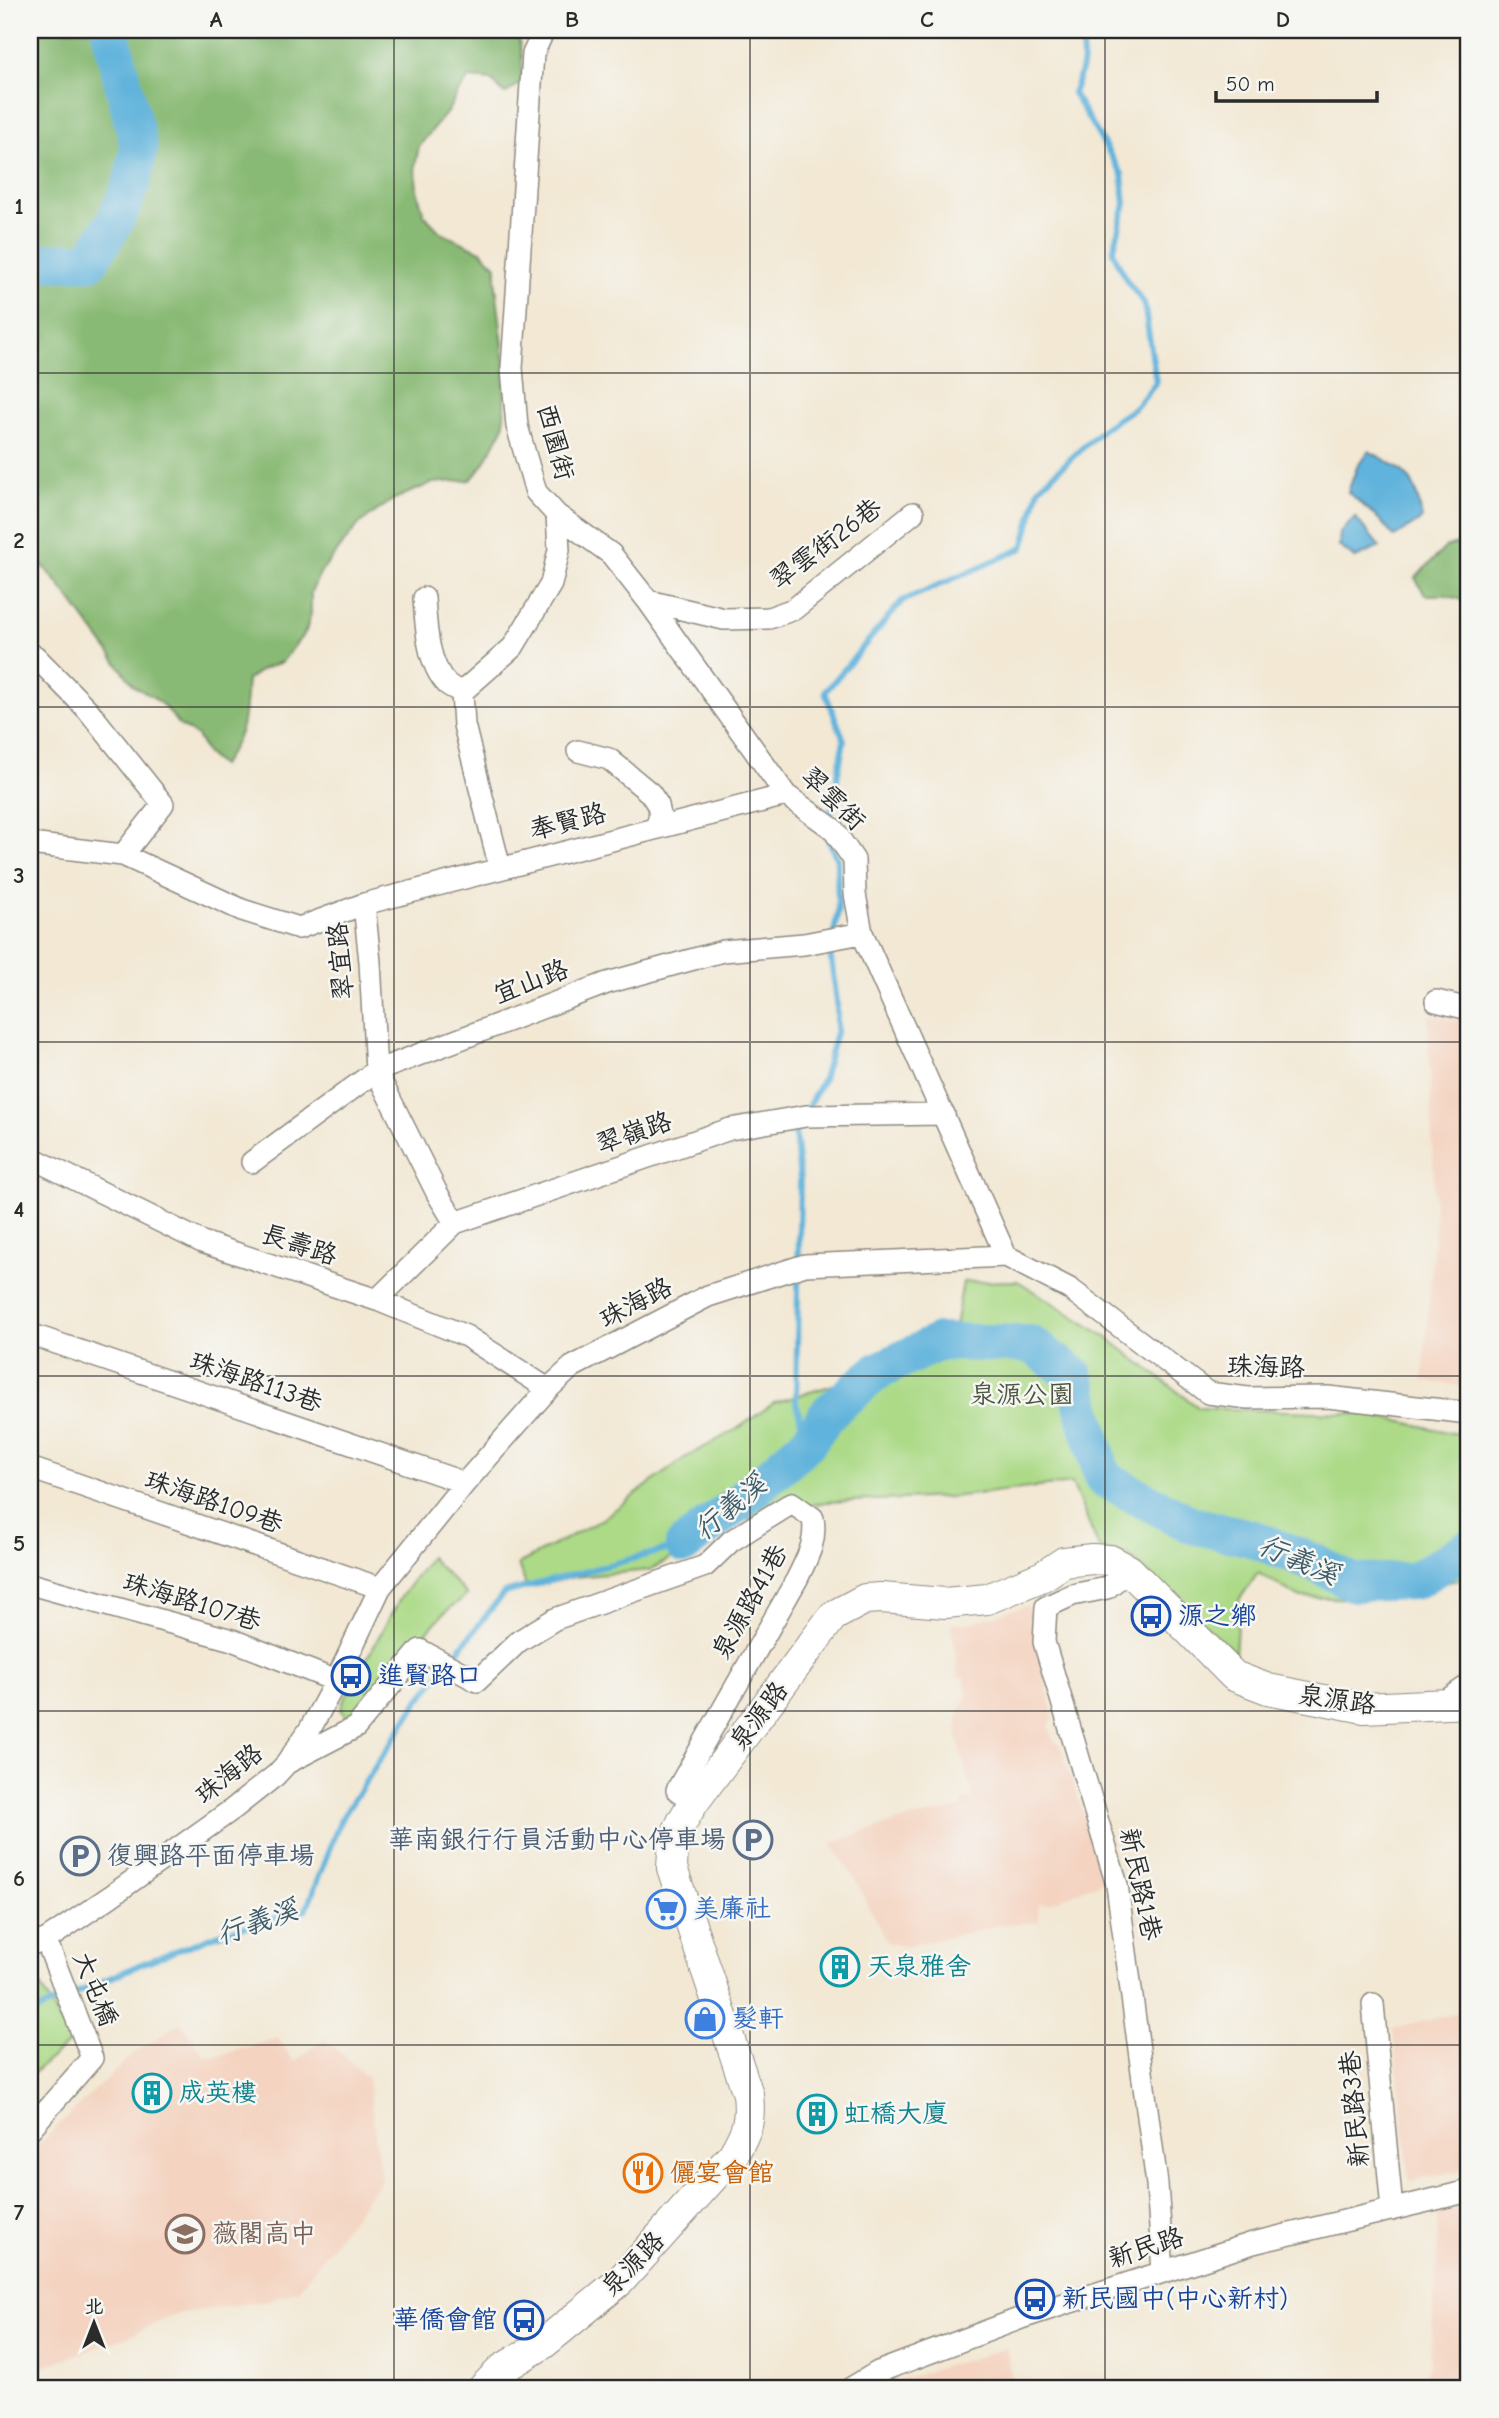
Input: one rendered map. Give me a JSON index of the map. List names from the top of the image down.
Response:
{
  "streets": {
    "street": [
      "西園街",
      "翠雲街26巷",
      "翠雲街",
      "奉賢路",
      "翠宜路",
      "宜山路",
      "翠嶺路",
      "長壽路",
      "珠海路",
      "珠海路113巷",
      "珠海路109巷",
      "珠海路107巷",
      "泉源路41巷",
      "泉源路",
      "新民路1巷",
      "大屯橋",
      "新民路3巷",
      "新民路"
    ]
  },
  "crossings": [
    ["西園街", "翠雲街"],
    ["翠雲街26巷", "翠雲街"],
    ["翠雲街", "奉賢路"],
    ["翠雲街", "宜山路"],
    ["翠雲街", "翠嶺路"],
    ["翠雲街", "珠海路"],
    ["奉賢路", "翠宜路"],
    ["翠宜路", "宜山路"],
    ["翠宜路", "翠嶺路"],
    ["翠嶺路", "長壽路"],
    ["長壽路", "珠海路"],
    ["珠海路", "珠海路113巷"],
    ["珠海路", "珠海路109巷"],
    ["珠海路", "珠海路107巷"],
    ["珠海路", "泉源路41巷"],
    ["珠海路", "大屯橋"],
    ["泉源路41巷", "泉源路"],
    ["泉源路", "新民路1巷"],
    ["新民路1巷", "新民路"],
    ["新民路3巷", "新民路"]
  ],
  "water": ["行義溪"],
  "parks": ["泉源公園"],
  "places": {
    "bus stop": [
      "源之鄉",
      "進賢路口",
      "新民國中(中心新村)",
      "華僑會館"
    ],
    "parking": ["華南銀行行員活動中心停車場", "復興路平面停車場"],
    "supermarket": ["美廉社"],
    "building": ["天泉雅舍", "成英樓", "虹橋大廈"],
    "shop": ["髮軒"],
    "restaurant": ["儷宴會館"],
    "school or university": ["薇閣高中"]
  },
  "scale_bar": "50 m",
  "north": "top",
  "grid": {
    "columns": [
      "A",
      "B",
      "C",
      "D"
    ],
    "rows": [
      "1",
      "2",
      "3",
      "4",
      "5",
      "6",
      "7"
    ]
  }
}
